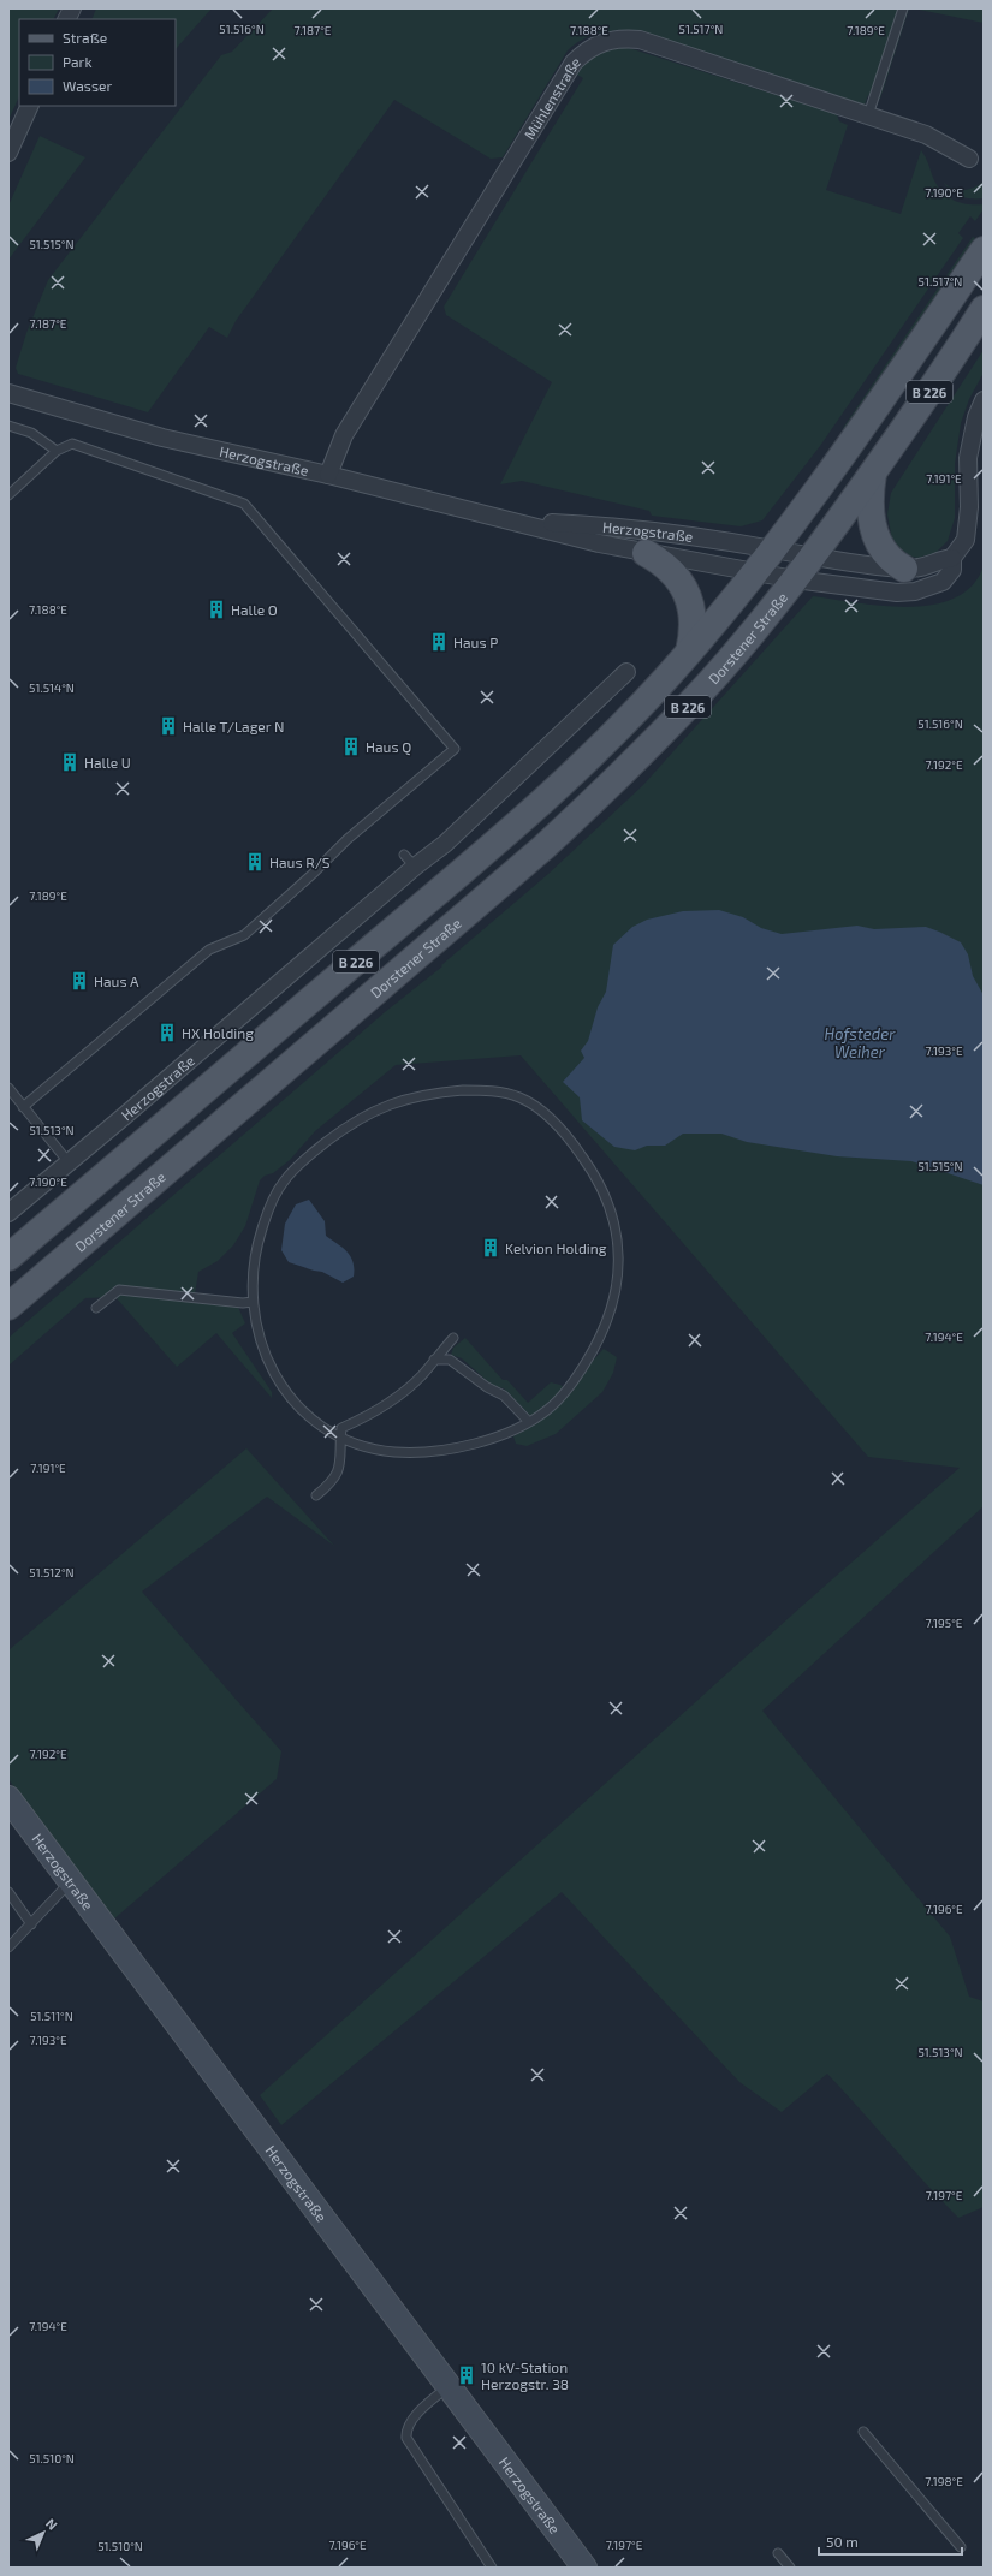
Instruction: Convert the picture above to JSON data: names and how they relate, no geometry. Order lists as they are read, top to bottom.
{
  "streets": {
    "main road": ["B 226", "Dorstener Straße"],
    "street": ["Mühlenstraße", "Herzogstraße"]
  },
  "crossings": [
    ["Mühlenstraße", "Herzogstraße"],
    ["B 226", "Herzogstraße"],
    ["B 226", "Dorstener Straße"],
    ["Herzogstraße", "Dorstener Straße"]
  ],
  "water": ["Hofsteder Weiher"],
  "places": {
    "building": [
      "Halle O",
      "Haus P",
      "Halle T/Lager N",
      "Haus Q",
      "Halle U",
      "Haus R/S",
      "Haus A",
      "HX Holding",
      "Kelvion Holding",
      "10 kV-Station Herzogstr. 38"
    ]
  },
  "legend": ["Straße", "Park", "Wasser"],
  "scale_bar": "50 m",
  "north": "top right",
  "coordinates": [
    "51.516°N",
    "51.517°N",
    "7.187°E",
    "7.188°E",
    "7.189°E",
    "7.190°E",
    "51.515°N",
    "7.191°E",
    "51.514°N",
    "7.192°E",
    "7.193°E",
    "51.513°N",
    "7.194°E",
    "51.512°N",
    "7.195°E",
    "7.196°E",
    "51.511°N",
    "7.197°E",
    "51.510°N",
    "7.198°E"
  ]
}
